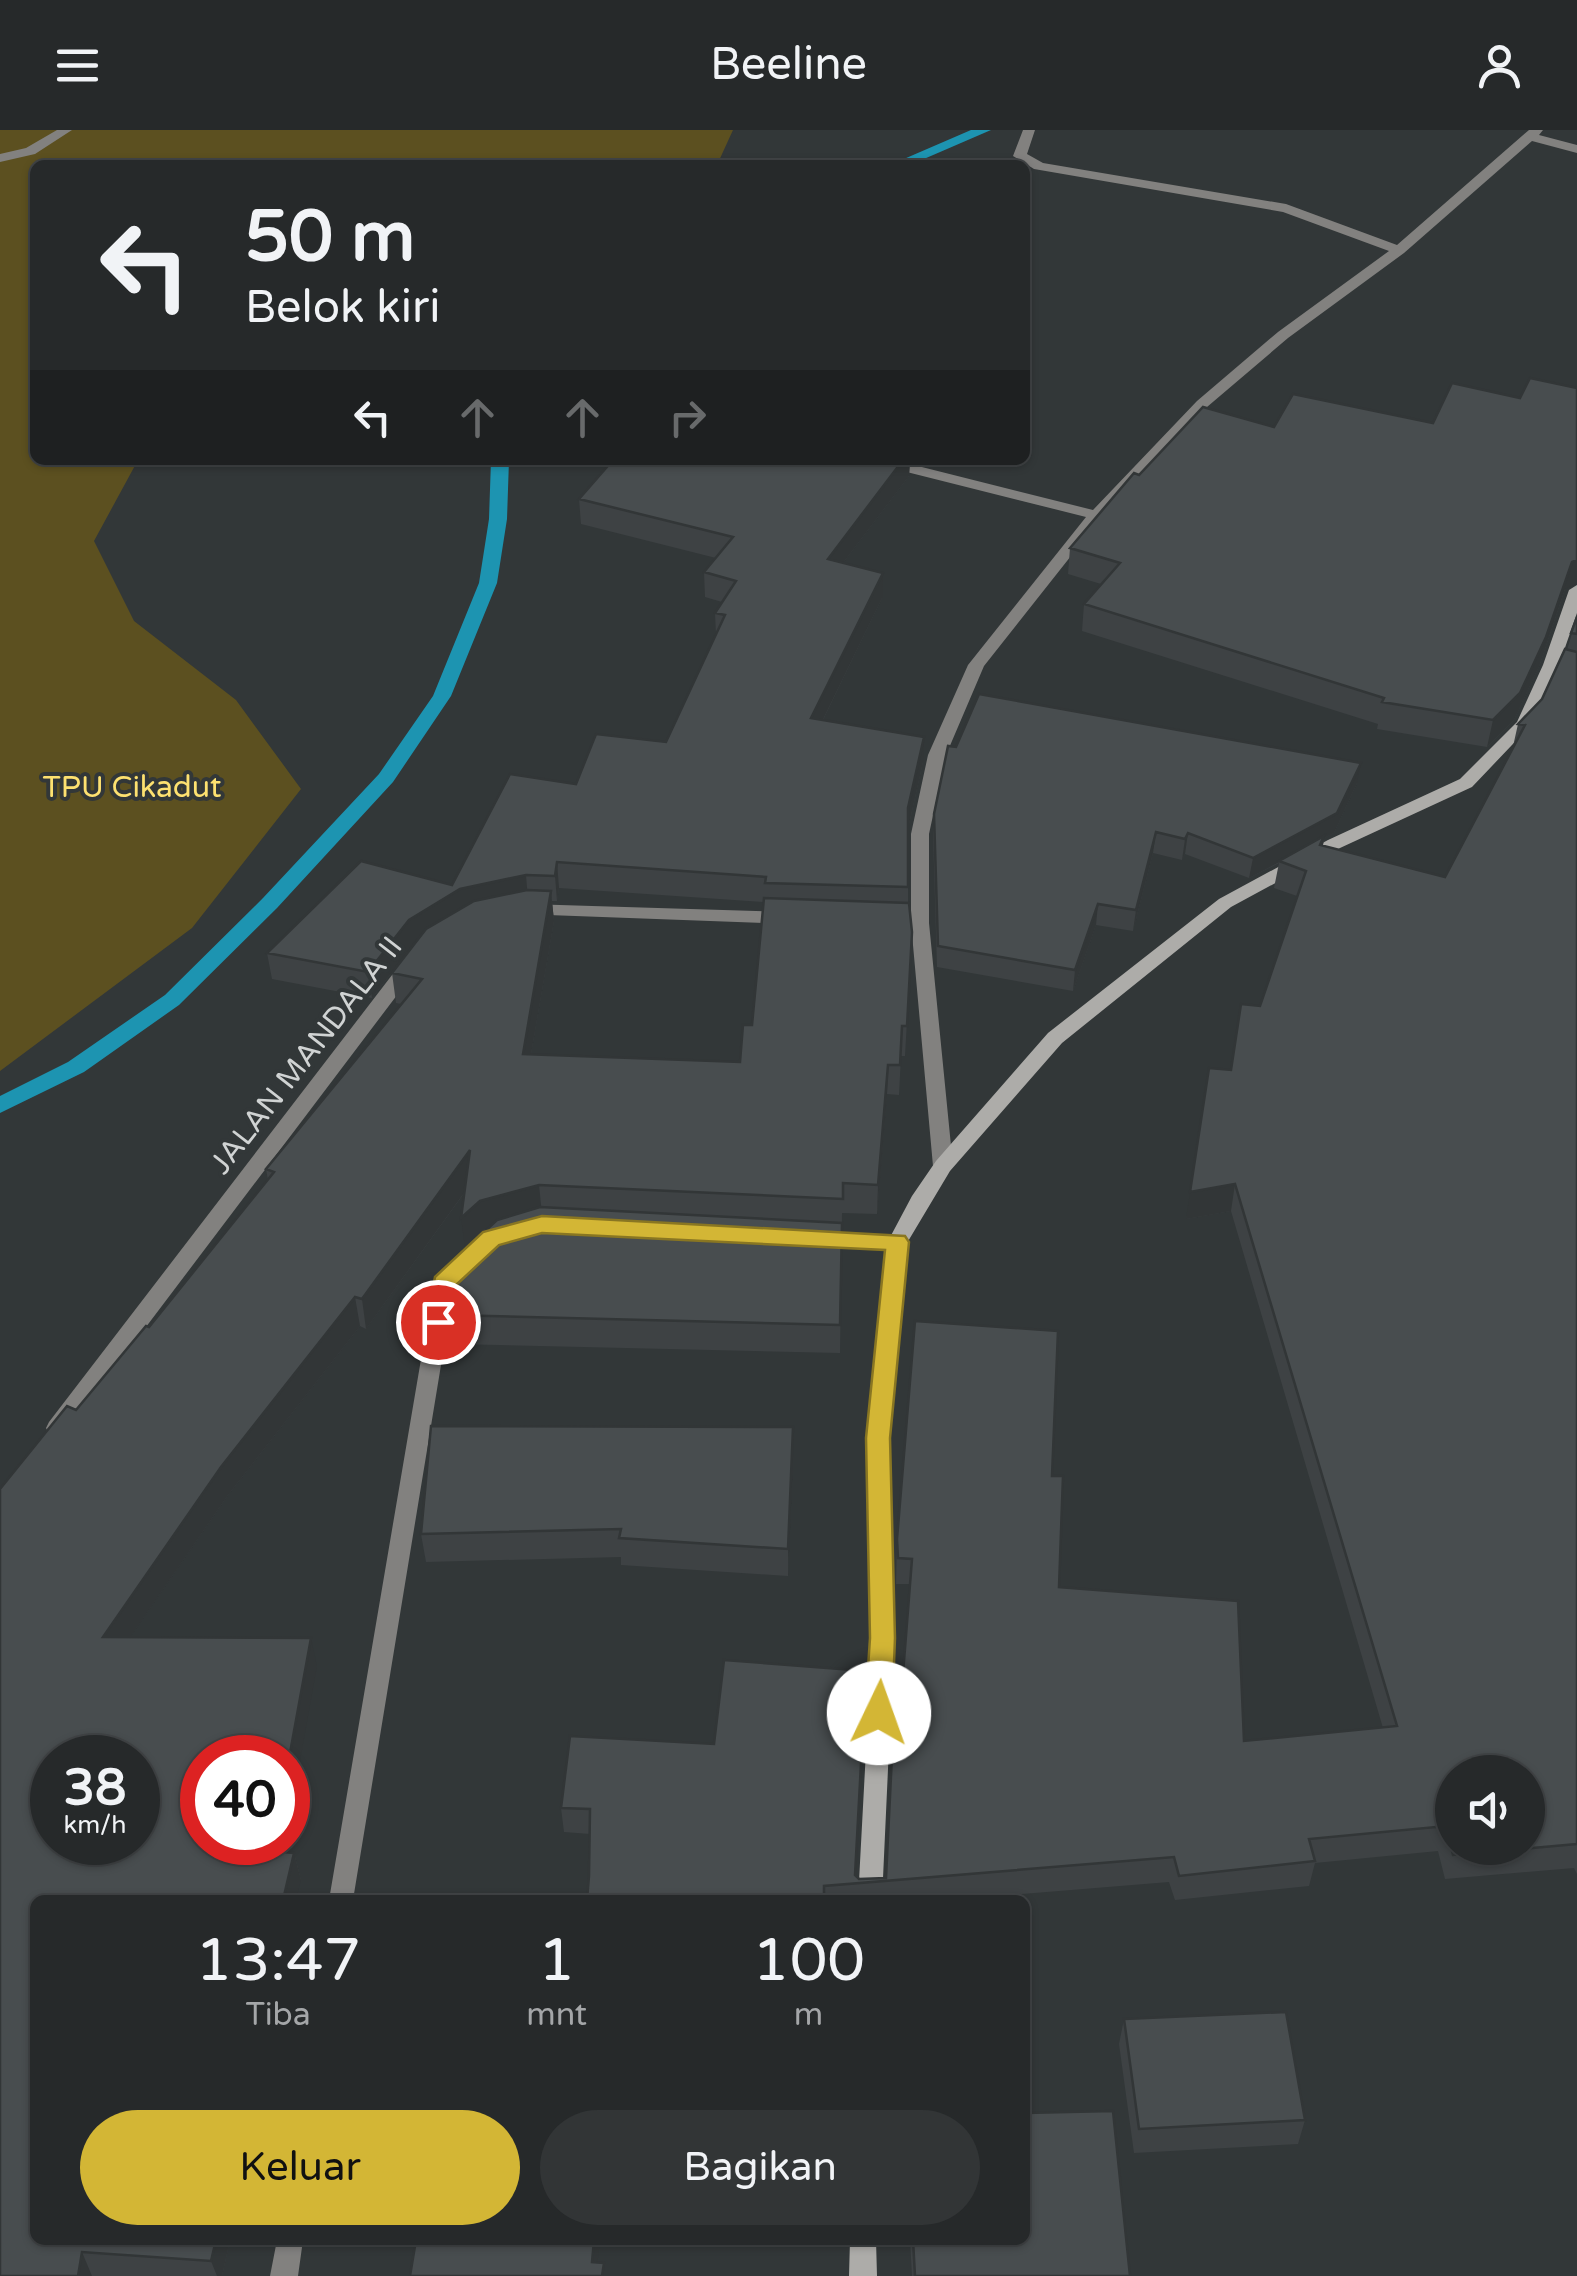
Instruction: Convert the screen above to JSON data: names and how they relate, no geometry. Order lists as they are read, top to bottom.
{
  "streets": {
    "street": ["JALAN MANDALA II"]
  },
  "parks": ["TPU Cikadut"],
  "page": {
    "header": "Beeline",
    "turn": ["50 m", "Belok kiri"],
    "speed": "38 km/h",
    "limit": "40",
    "eta": [
      "13:47",
      "Tiba",
      "1",
      "mnt",
      "100",
      "m"
    ],
    "buttons": ["Keluar", "Bagikan"]
  }
}
